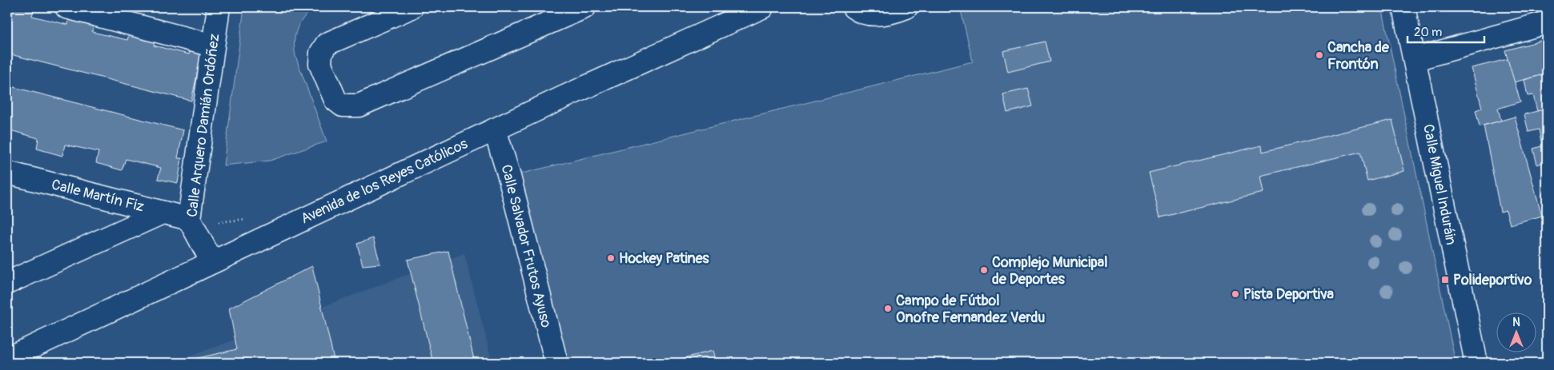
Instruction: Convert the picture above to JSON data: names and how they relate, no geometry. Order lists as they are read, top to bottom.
{
  "streets": {
    "street": [
      "Calle Arquero Damián Ordóñez",
      "Avenida de los Reyes Católicos",
      "Calle Miguel Induráin",
      "Calle Martín Fiz",
      "Calle Salvador Frutos Ayuso"
    ]
  },
  "crossings": [
    ["Calle Arquero Damián Ordóñez", "Avenida de los Reyes Católicos"],
    ["Calle Arquero Damián Ordóñez", "Calle Martín Fiz"],
    ["Avenida de los Reyes Católicos", "Calle Salvador Frutos Ayuso"]
  ],
  "places": {
    "other": [
      "Cancha de Frontón",
      "Hockey Patines",
      "Complejo Municipal de Deportes",
      "Pista Deportiva",
      "Campo de Fútbol Onofre Fernandez Verdu"
    ],
    "transit": ["Polideportivo"]
  },
  "scale_bar": "20 m",
  "north": "top"
}
